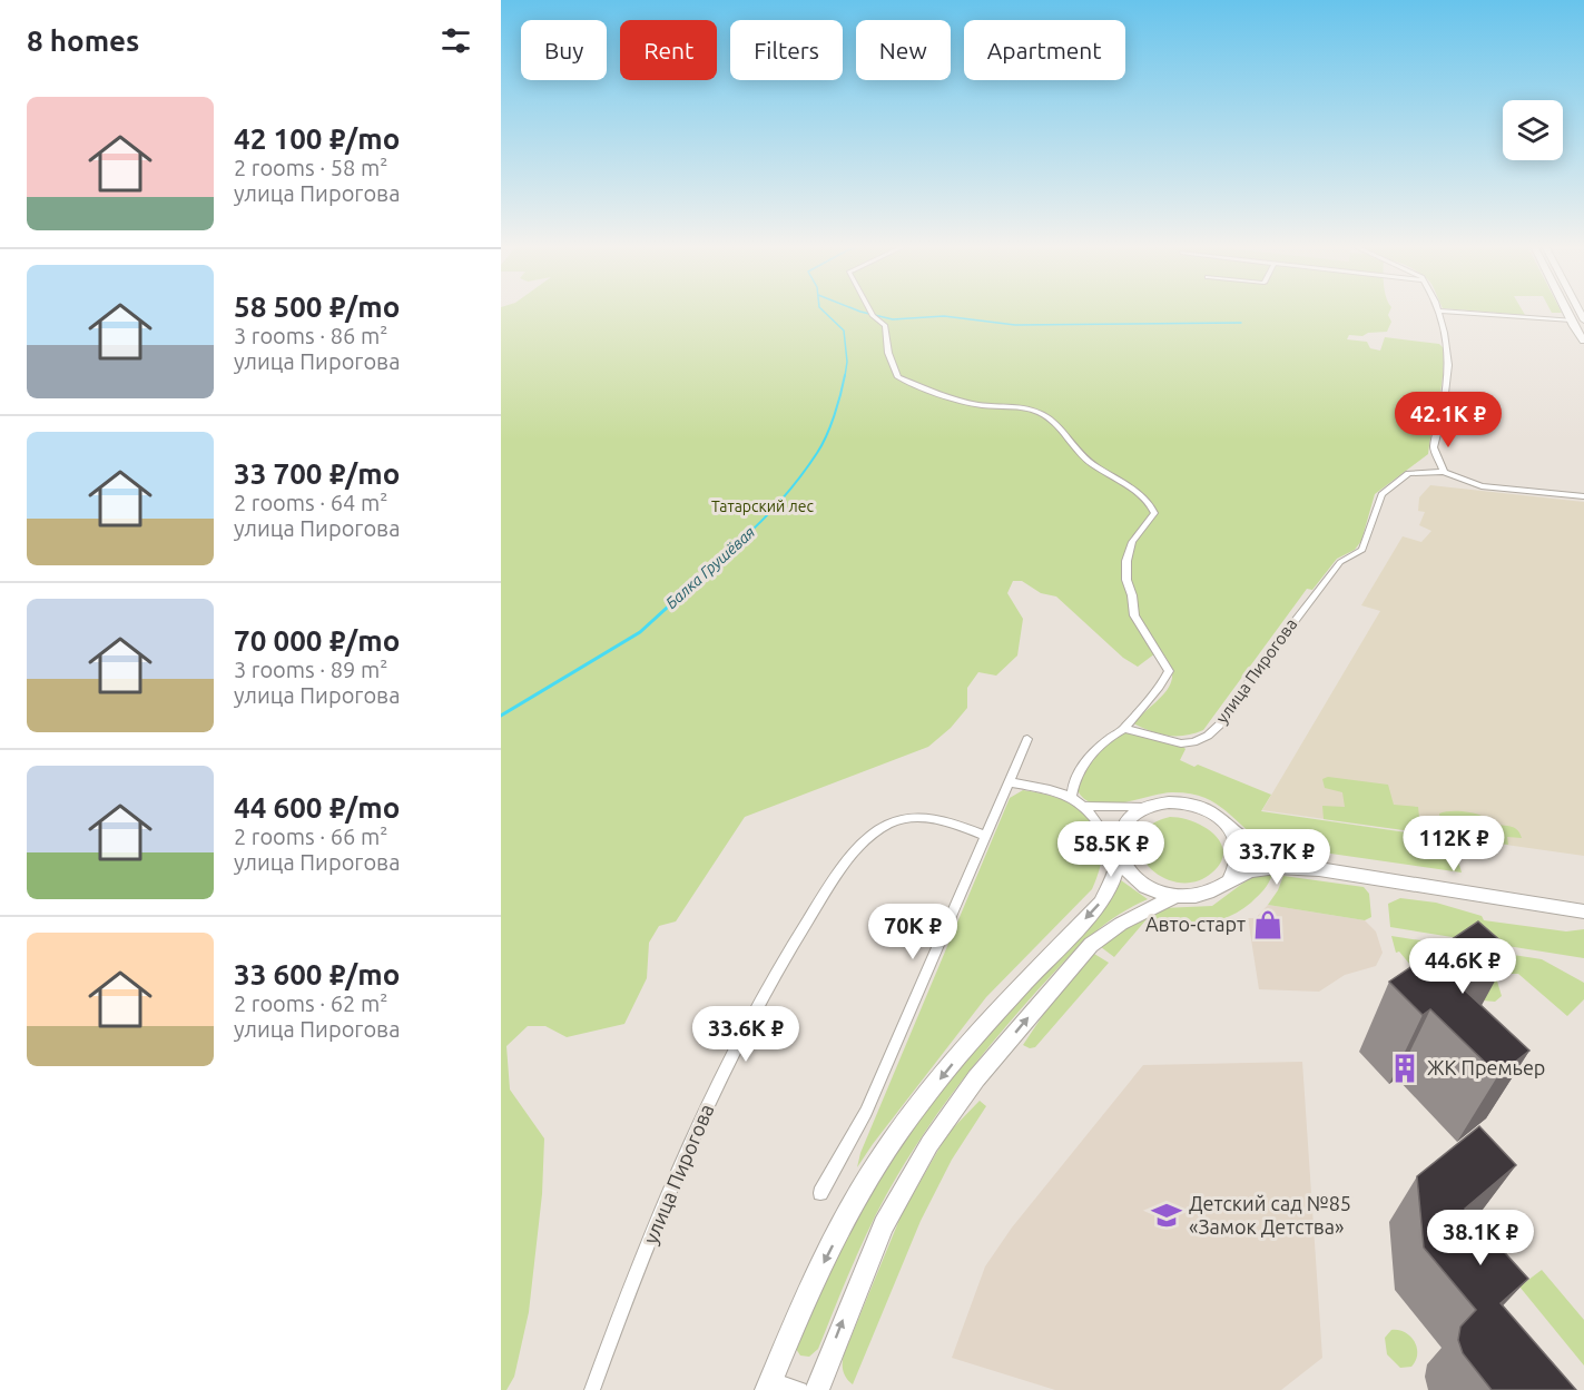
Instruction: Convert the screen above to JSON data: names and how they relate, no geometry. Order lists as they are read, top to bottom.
{
  "streets": {
    "street": ["улица Пирогова"]
  },
  "water": ["Балка Грушёвая"],
  "parks": ["Татарский лес"],
  "places": {
    "shop": ["Авто-старт"],
    "building": ["ЖК Премьер"],
    "school or university": ["Детский сад №85 «Замок Детства»"]
  },
  "page": {
    "heading": "8 homes",
    "chip": [
      "Buy",
      "Rent",
      "Filters",
      "New",
      "Apartment"
    ],
    "list": [
      {
        "name": "42 100 ₽/mo",
        "note": "2 rooms · 58 m² · улица Пирогова"
      },
      {
        "name": "58 500 ₽/mo",
        "note": "3 rooms · 86 m² · улица Пирогова"
      },
      {
        "name": "33 700 ₽/mo",
        "note": "2 rooms · 64 m² · улица Пирогова"
      },
      {
        "name": "70 000 ₽/mo",
        "note": "3 rooms · 89 m² · улица Пирогова"
      },
      {
        "name": "44 600 ₽/mo",
        "note": "2 rooms · 66 m² · улица Пирогова"
      },
      {
        "name": "33 600 ₽/mo",
        "note": "2 rooms · 62 m² · улица Пирогова"
      }
    ],
    "price": [
      "42.1K ₽",
      "112K ₽",
      "58.5K ₽",
      "33.7K ₽",
      "70K ₽",
      "44.6K ₽",
      "33.6K ₽",
      "38.1K ₽"
    ]
  }
}
